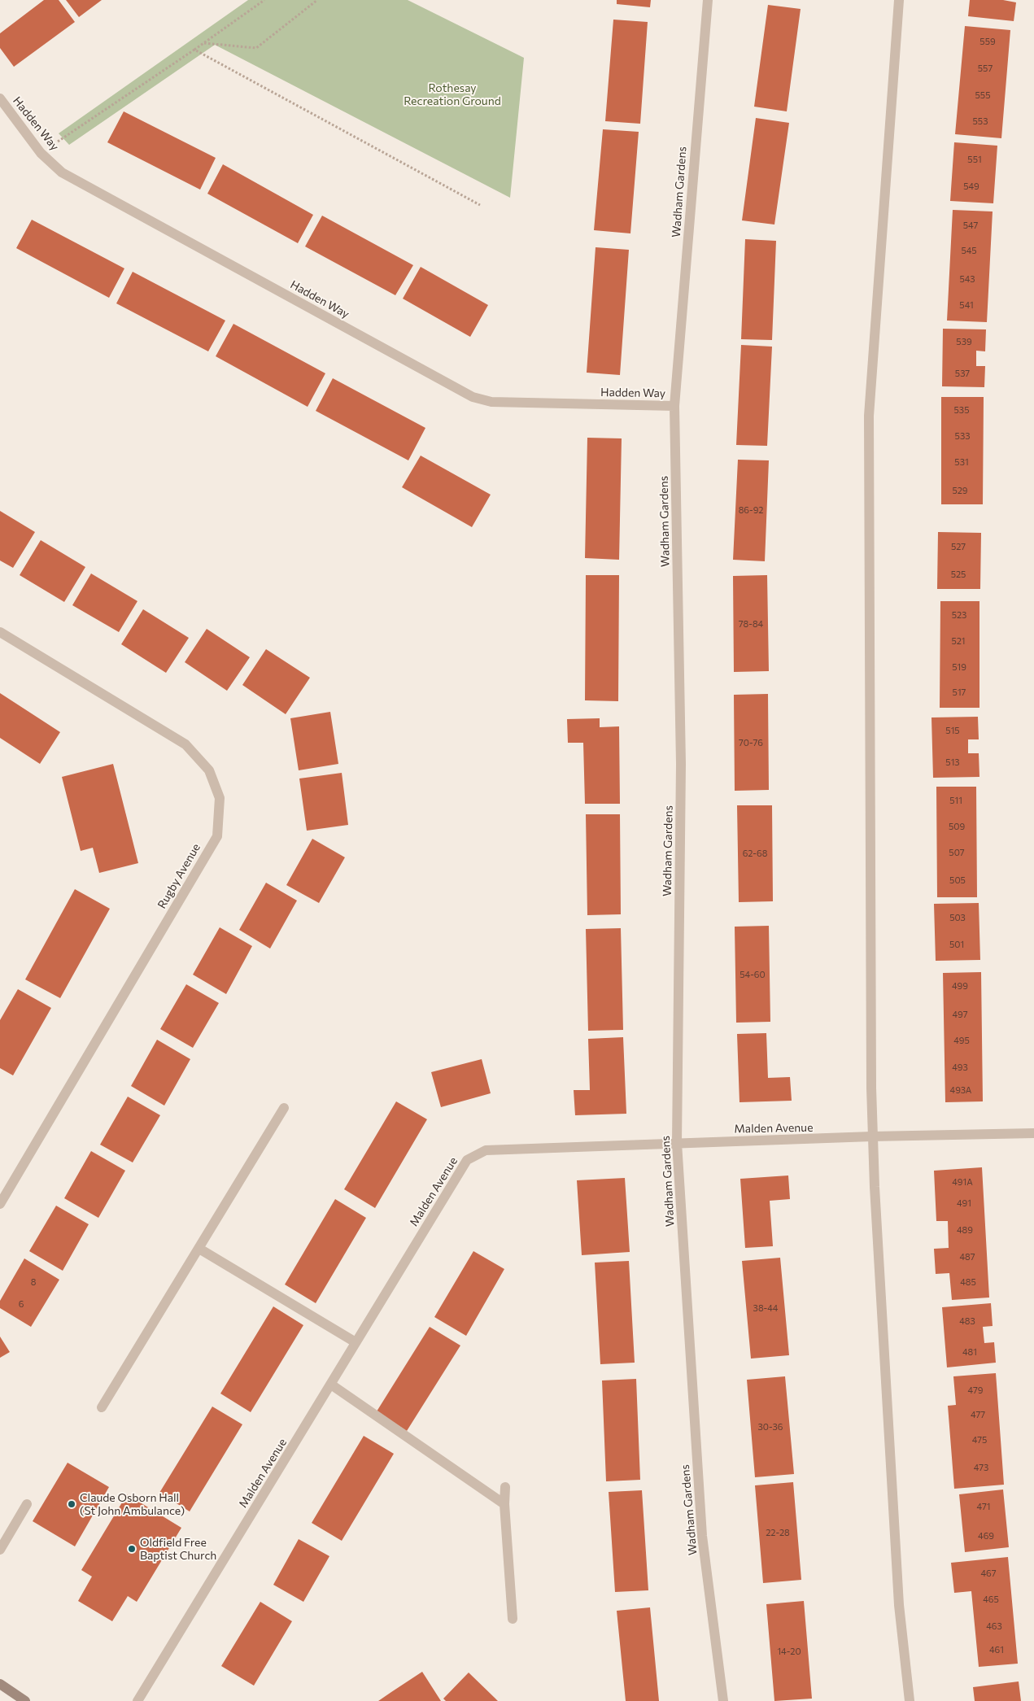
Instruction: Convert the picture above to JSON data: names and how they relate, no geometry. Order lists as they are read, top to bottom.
{
  "streets": {
    "street": [
      "Hadden Way",
      "Wadham Gardens",
      "Rugby Avenue",
      "Malden Avenue"
    ]
  },
  "crossings": [
    ["Hadden Way", "Wadham Gardens"],
    ["Wadham Gardens", "Malden Avenue"]
  ],
  "parks": ["Rothesay Recreation Ground"],
  "places": ["Claude Osborn Hall (St John Ambulance)", "Oldfield Free Baptist Church"],
  "house_numbers": [
    "559",
    "557",
    "555",
    "553",
    "551",
    "549",
    "547",
    "545",
    "543",
    "541",
    "539",
    "537",
    "535",
    "533",
    "531",
    "529",
    "86-92",
    "527",
    "525",
    "523",
    "78-84",
    "521",
    "519",
    "517",
    "515",
    "70-76",
    "513",
    "511",
    "509",
    "507",
    "62-68",
    "505",
    "503",
    "501",
    "54-60",
    "499",
    "497",
    "495",
    "493",
    "493A",
    "491A",
    "491",
    "489",
    "487",
    "8",
    "485",
    "6",
    "38-44",
    "483",
    "481",
    "479",
    "477",
    "30-36",
    "475",
    "473",
    "471",
    "22-28",
    "469",
    "467",
    "465",
    "463",
    "461",
    "14-20"
  ]
}
